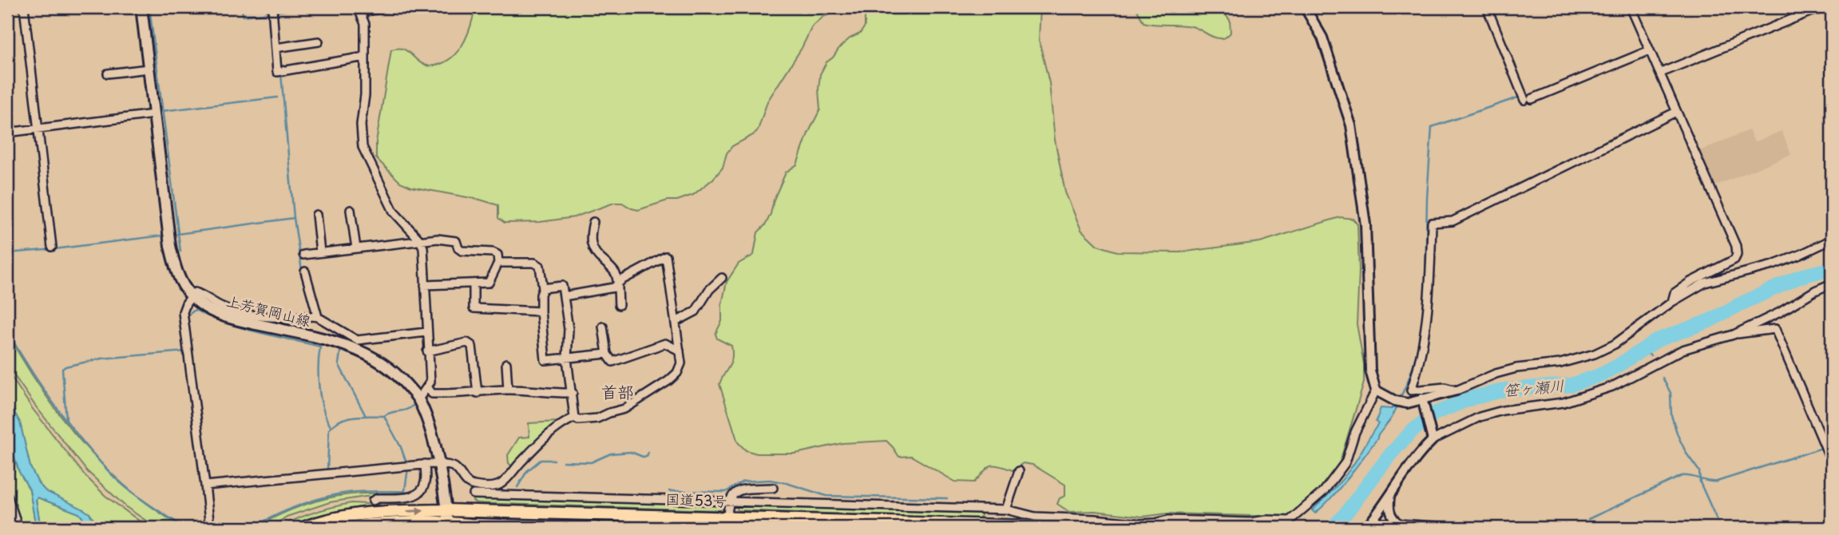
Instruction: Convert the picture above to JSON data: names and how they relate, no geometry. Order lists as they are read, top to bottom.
{
  "streets": {
    "highway": ["国道53号"],
    "main road": ["上芳賀岡山線"]
  },
  "crossings": [
    ["上芳賀岡山線", "国道53号"]
  ],
  "districts": ["首部"],
  "water": ["笹ヶ瀬川"]
}
